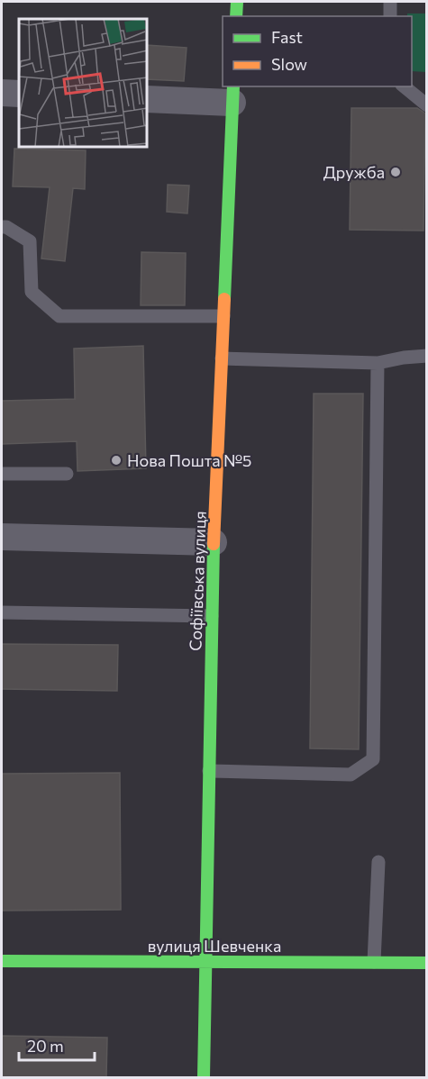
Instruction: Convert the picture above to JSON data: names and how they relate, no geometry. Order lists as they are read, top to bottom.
{
  "streets": {
    "street": ["Софіївська вулиця", "вулиця Шевченка"]
  },
  "crossings": [
    ["Софіївська вулиця", "вулиця Шевченка"]
  ],
  "places": ["Дружба", "Нова Пошта №5"],
  "legend": ["Fast", "Slow"],
  "scale_bar": "20 m"
}
